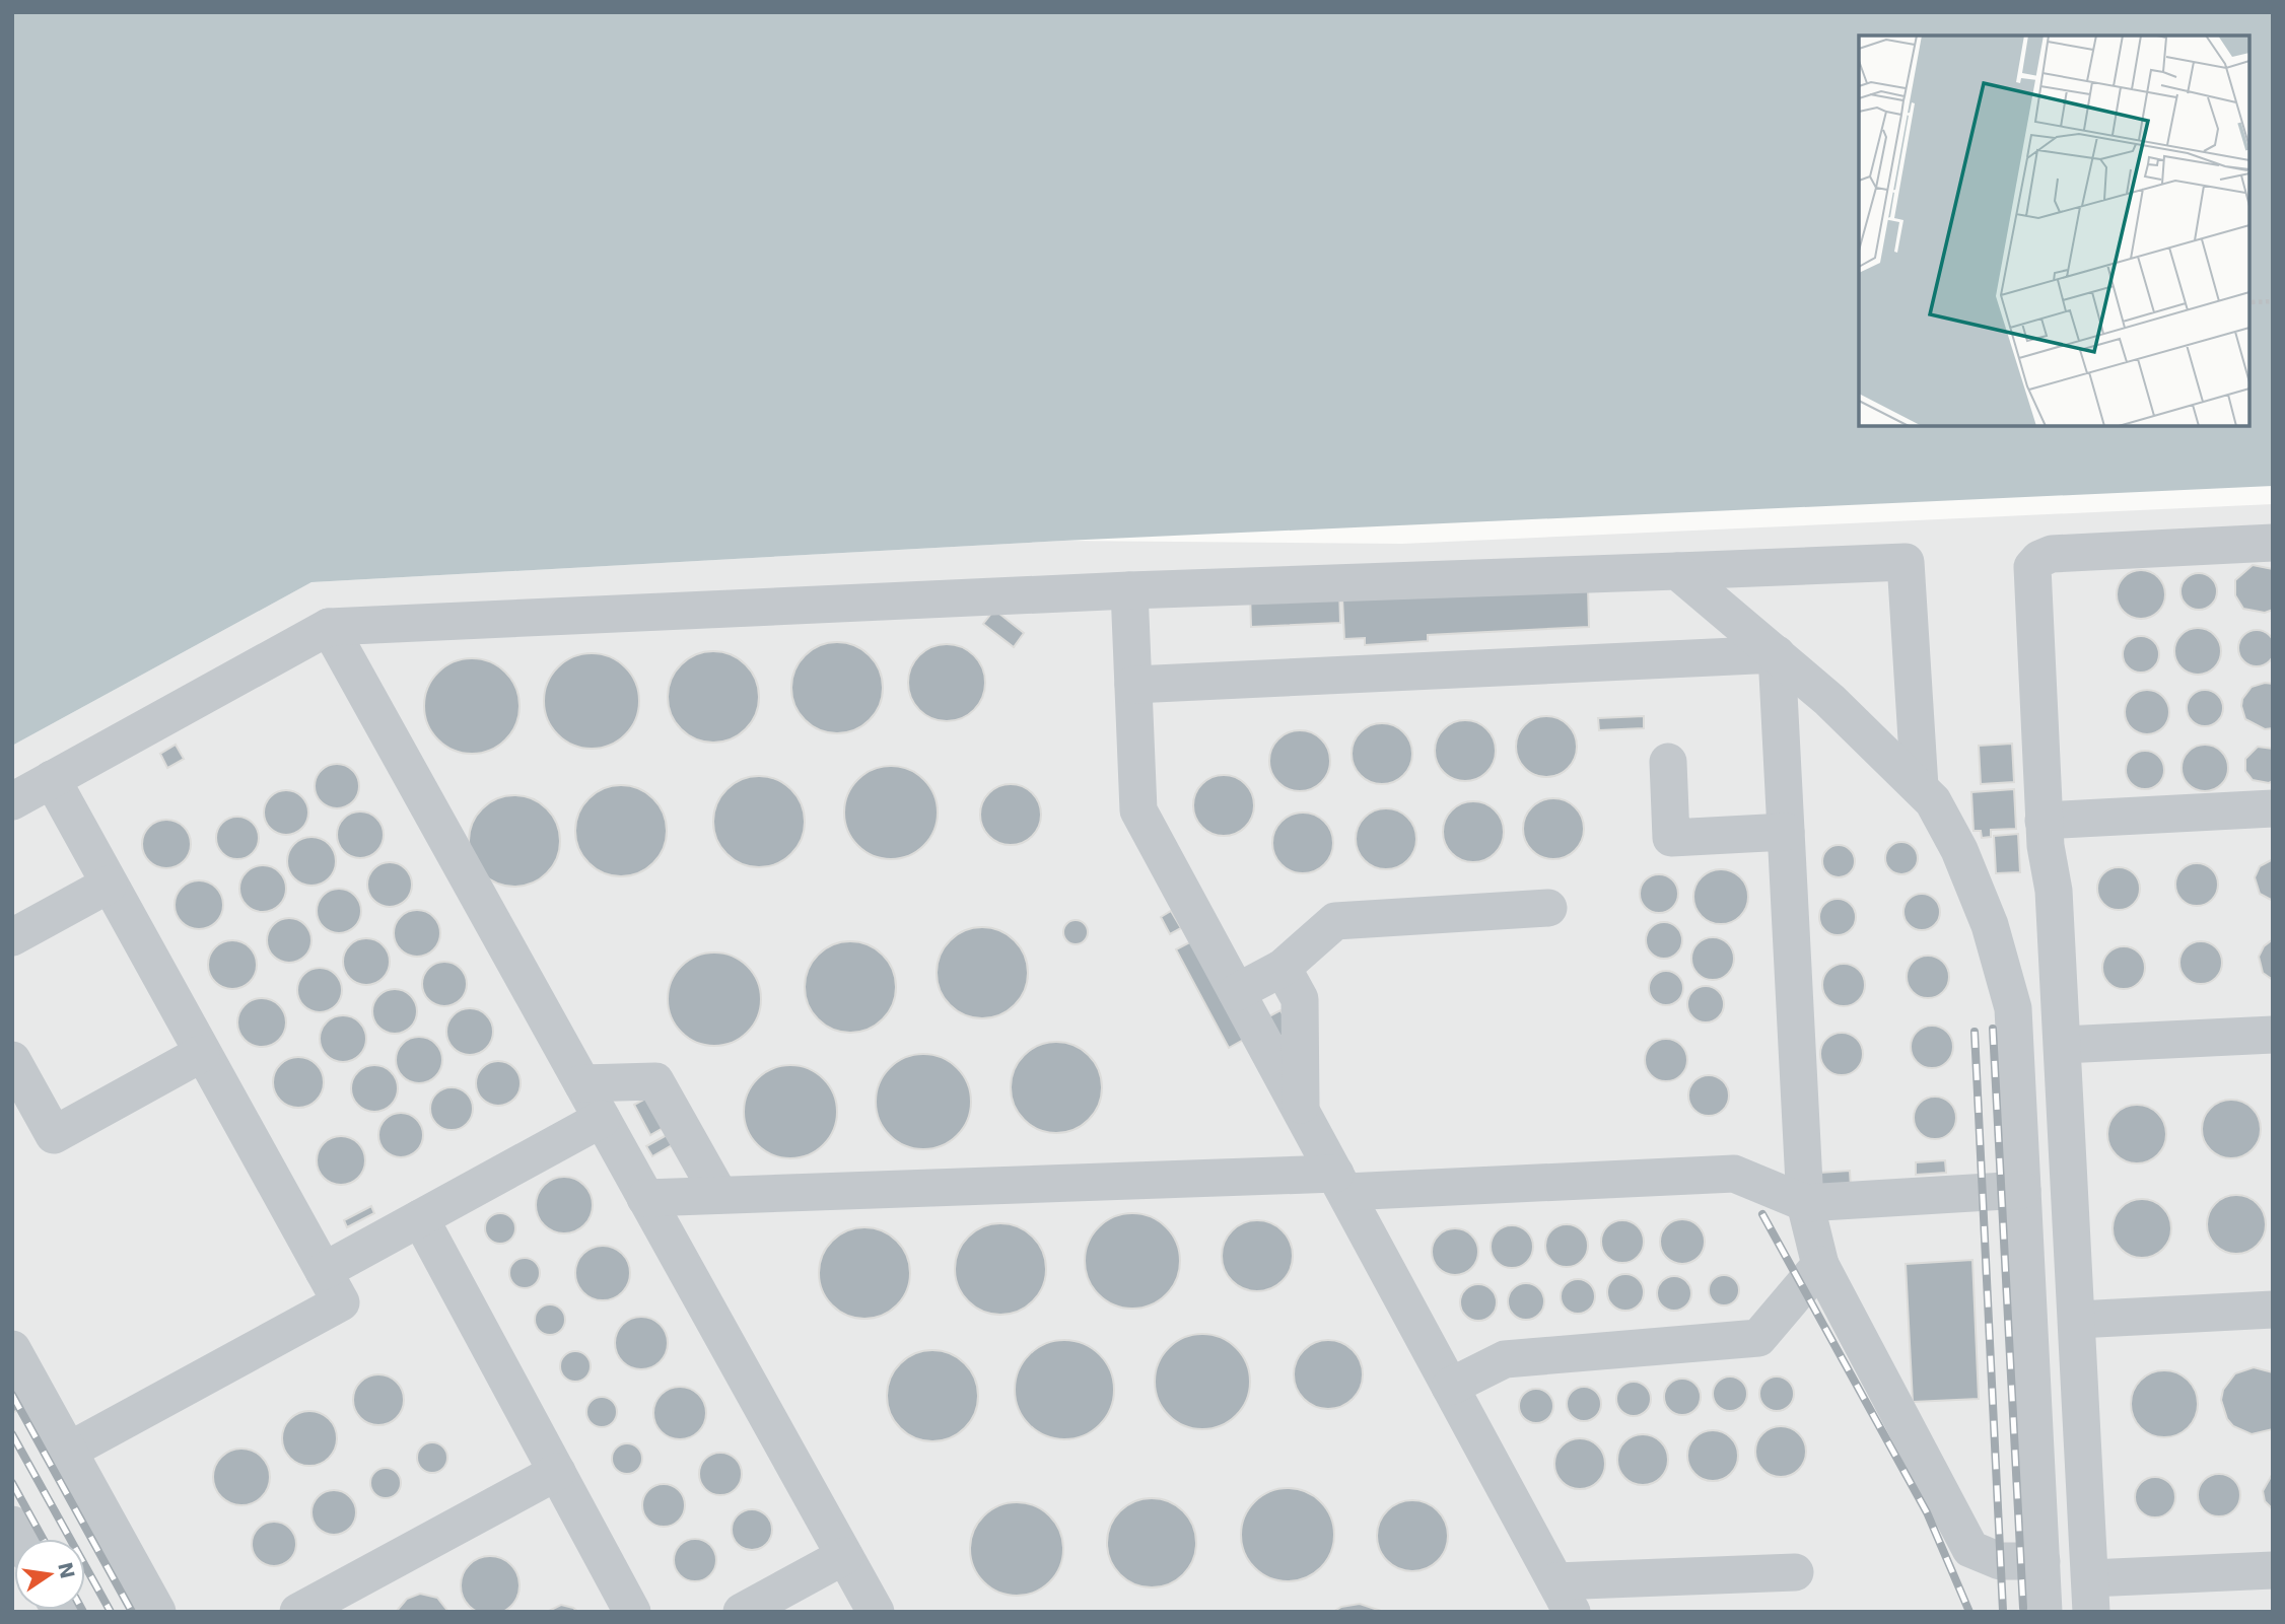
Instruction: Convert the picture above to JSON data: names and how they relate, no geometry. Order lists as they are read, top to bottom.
{
  "north": "right"
}
